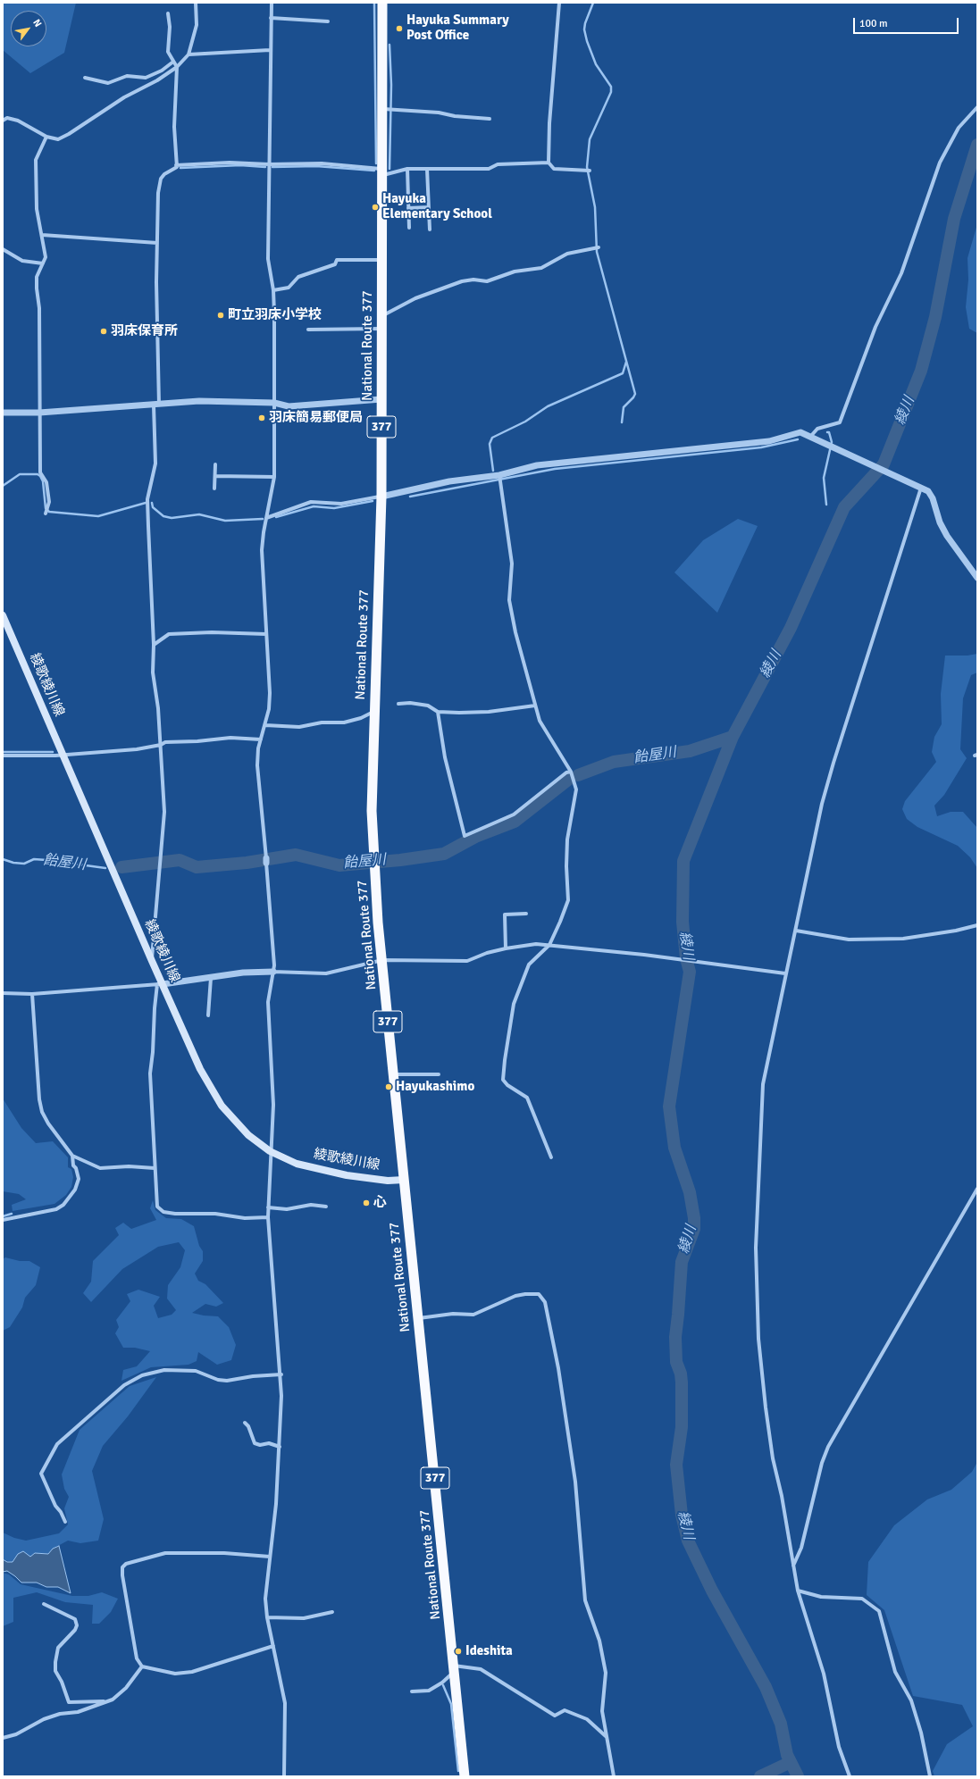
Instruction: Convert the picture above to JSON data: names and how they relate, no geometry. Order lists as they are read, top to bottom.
{
  "streets": {
    "highway": ["National Route 377", "377"],
    "main road": ["綾歌綾川線"]
  },
  "crossings": [
    ["National Route 377", "綾歌綾川線"]
  ],
  "water": ["綾川", "飴屋川"],
  "places": [
    "Hayuka Summary Post Office",
    "Hayuka Elementary School",
    "町立羽床小学校",
    "羽床保育所",
    "羽床簡易郵便局",
    "Hayukashimo",
    "心",
    "Ideshita"
  ],
  "scale_bar": "100 m",
  "north": "top right"
}
